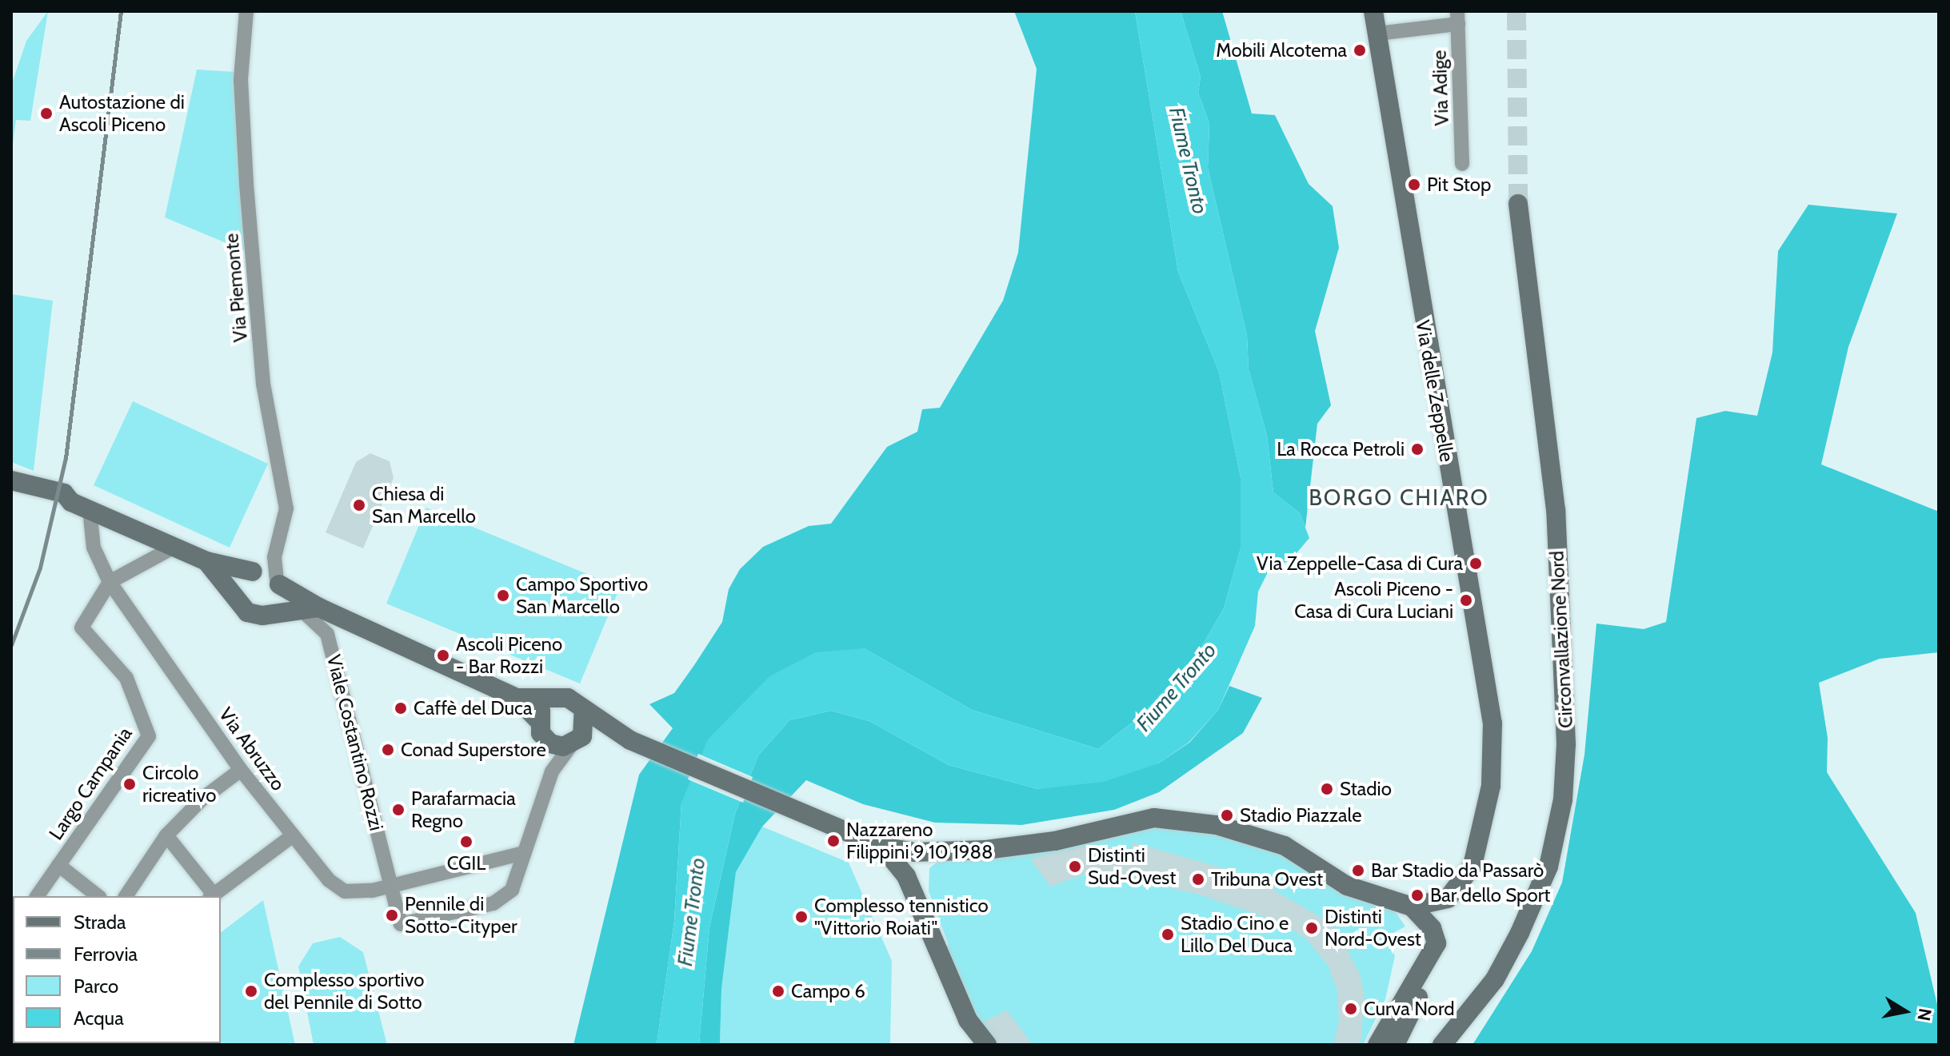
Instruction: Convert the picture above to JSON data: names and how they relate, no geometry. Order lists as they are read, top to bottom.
{
  "streets": {
    "street": [
      "Via Adige",
      "Via Piemonte",
      "Via delle Zeppelle",
      "Circonvallazione Nord",
      "Viale Costantino Rozzi",
      "Via Abruzzo",
      "Largo Campania"
    ]
  },
  "crossings": [
    ["Via Piemonte", "Viale Costantino Rozzi"],
    ["Via delle Zeppelle", "Viale Costantino Rozzi"],
    ["Viale Costantino Rozzi", "Via Abruzzo"],
    ["Via Abruzzo", "Largo Campania"]
  ],
  "districts": ["BORGO CHIARO"],
  "water": ["Fiume Tronto"],
  "places": [
    "Mobili Alcotema",
    "Autostazione di Ascoli Piceno",
    "Pit Stop",
    "La Rocca Petroli",
    "Chiesa di San Marcello",
    "Via Zeppelle-Casa di Cura",
    "Campo Sportivo San Marcello",
    "Ascoli Piceno - Casa di Cura Luciani",
    "Ascoli Piceno - Bar Rozzi",
    "Caffè del Duca",
    "Conad Superstore",
    "Circolo ricreativo",
    "Stadio",
    "Parafarmacia Regno",
    "Stadio Piazzale",
    "Nazzareno Filippini 9 10 1988",
    "CGIL",
    "Distinti Sud-Ovest",
    "Bar Stadio da Passarò",
    "Tribuna Ovest",
    "Bar dello Sport",
    "Pennile di Sotto-Cityper",
    "Complesso tennistico \"Vittorio Roiati\"",
    "Distinti Nord-Ovest",
    "Stadio Cino e Lillo Del Duca",
    "Complesso sportivo del Pennile di Sotto",
    "Campo 6",
    "Curva Nord"
  ],
  "legend": [
    "Strada",
    "Ferrovia",
    "Parco",
    "Acqua"
  ],
  "north": "right"
}
